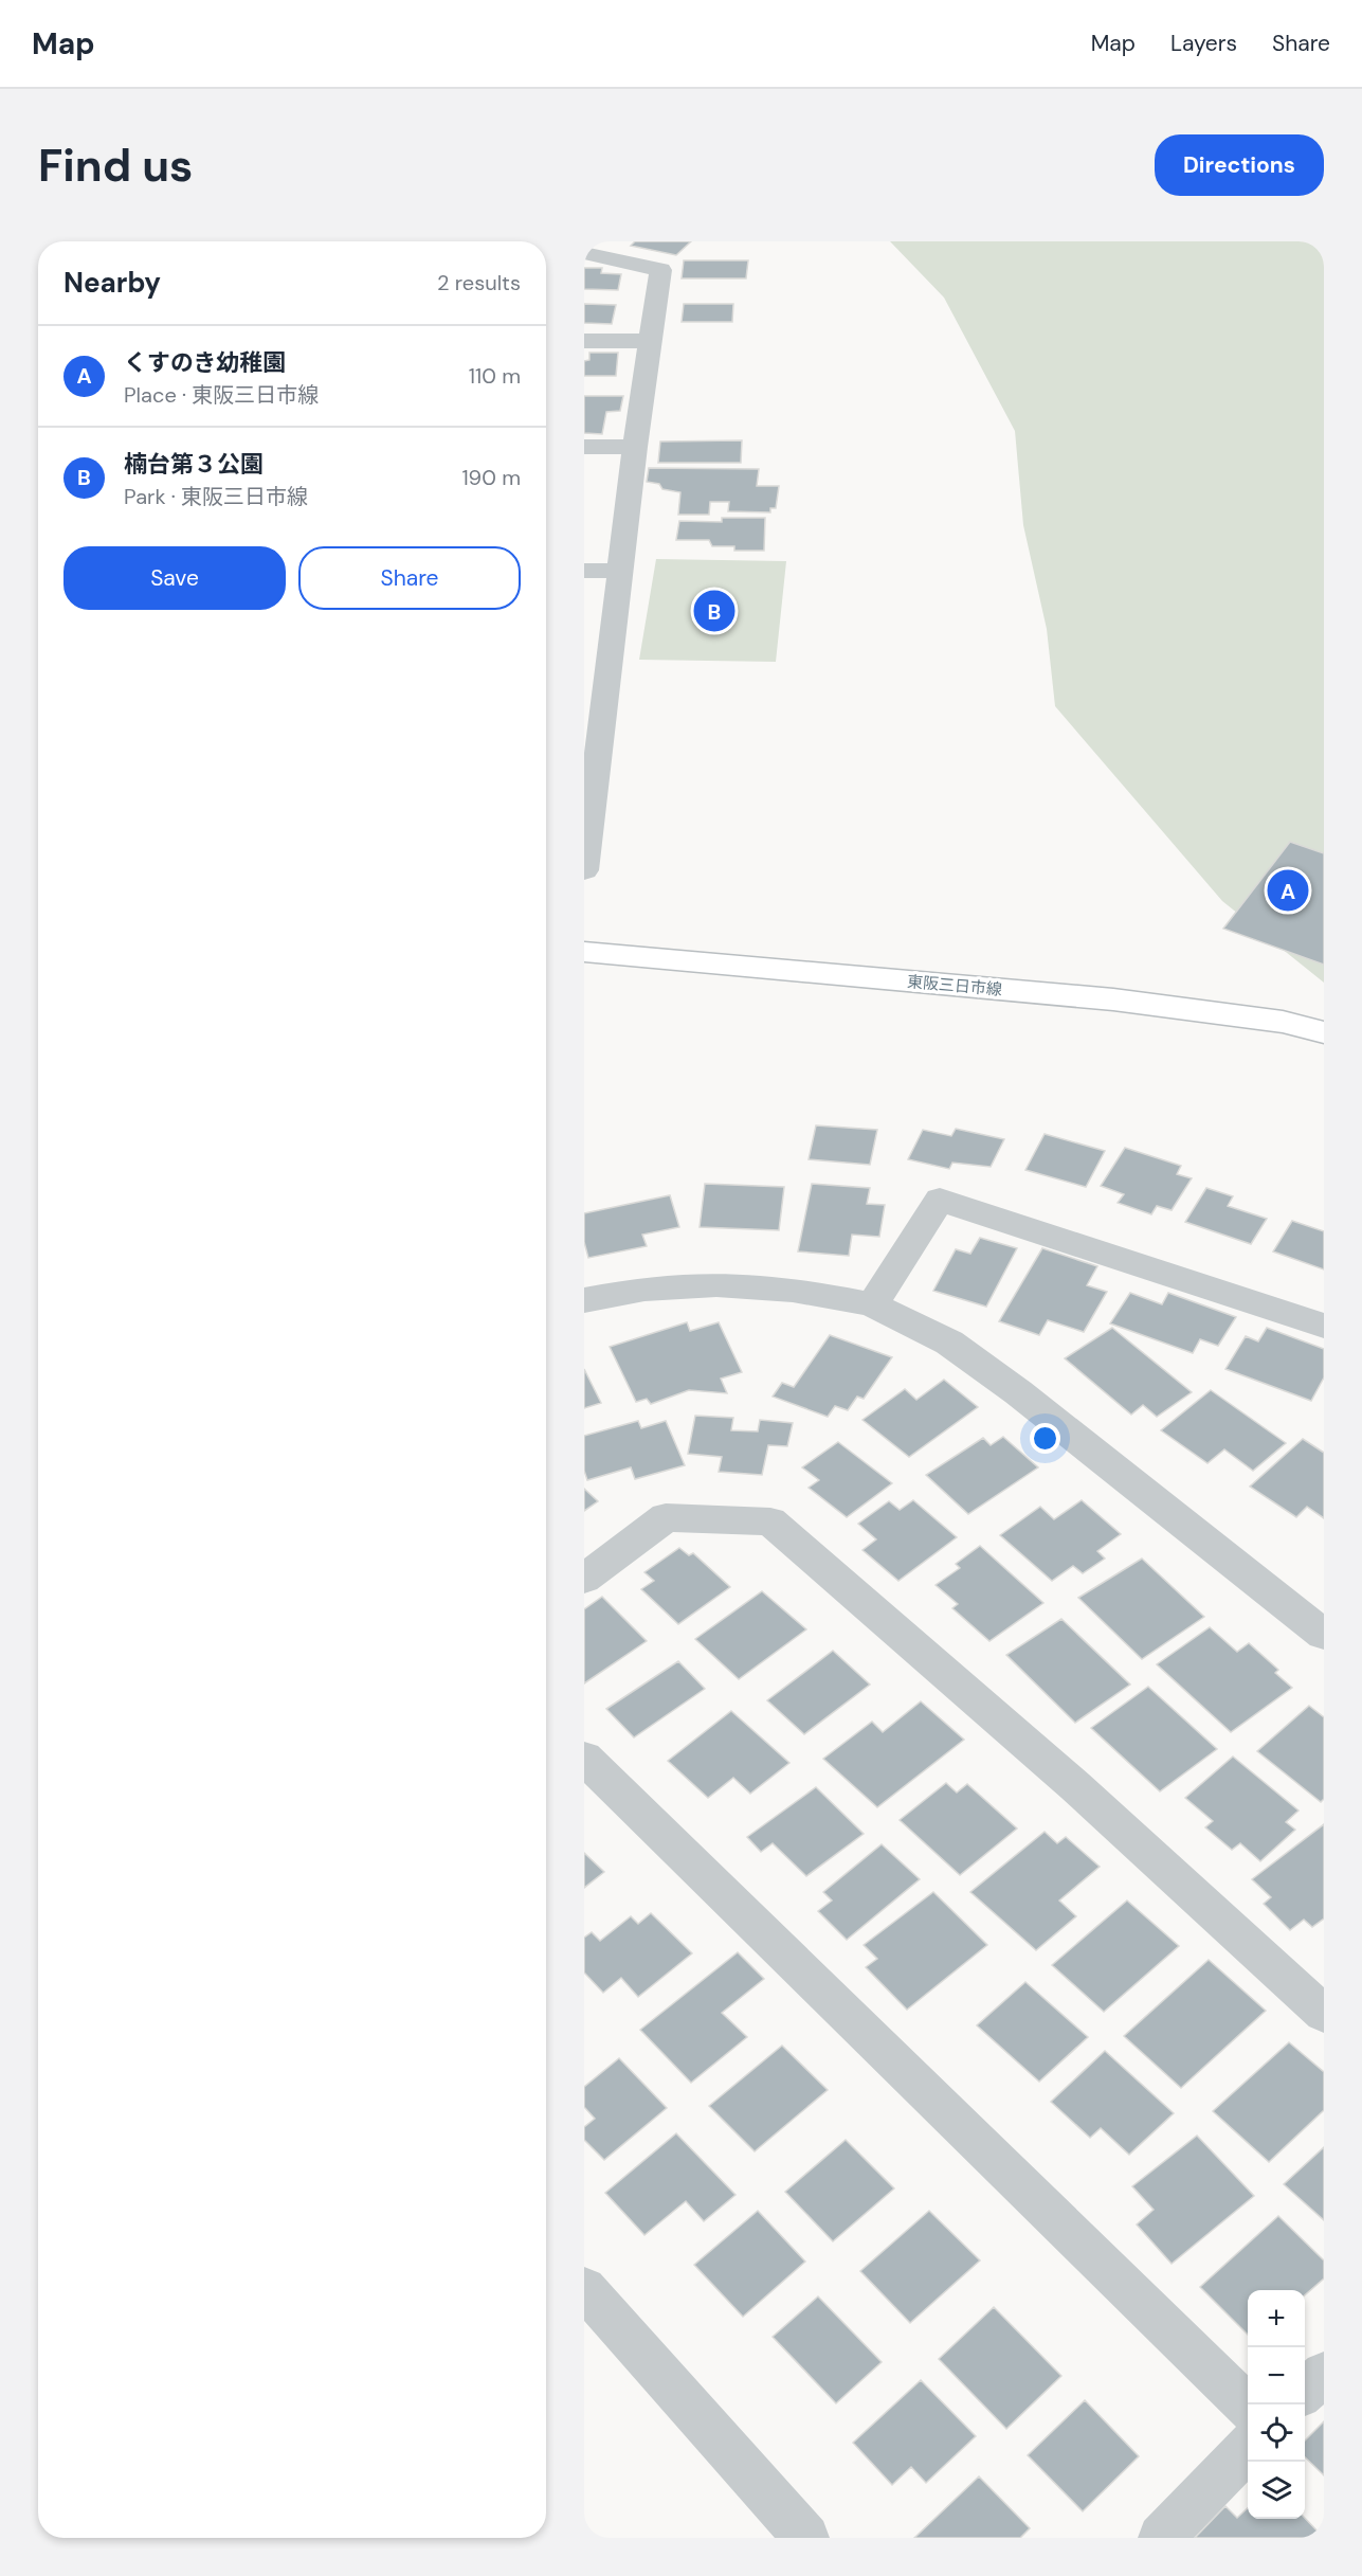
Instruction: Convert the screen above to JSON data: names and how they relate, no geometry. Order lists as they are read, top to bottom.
{
  "streets": {
    "main road": ["東阪三日市線"]
  },
  "page": {
    "header": "Map",
    "nav": ["Map", "Layers", "Share"],
    "buttons": [
      "Directions",
      ["Save", "Share"]
    ],
    "title": "Find us",
    "heading": ["Nearby", "2 results"],
    "list": [
      {
        "mark": "A",
        "name": "くすのき幼稚園",
        "note": "Place · 東阪三日市線",
        "value": "110 m"
      },
      {
        "mark": "B",
        "name": "楠台第３公園",
        "note": "Park · 東阪三日市線",
        "value": "190 m"
      }
    ],
    "pins": ["B", "A"],
    "map_buttons": ["+", "−"]
  }
}
